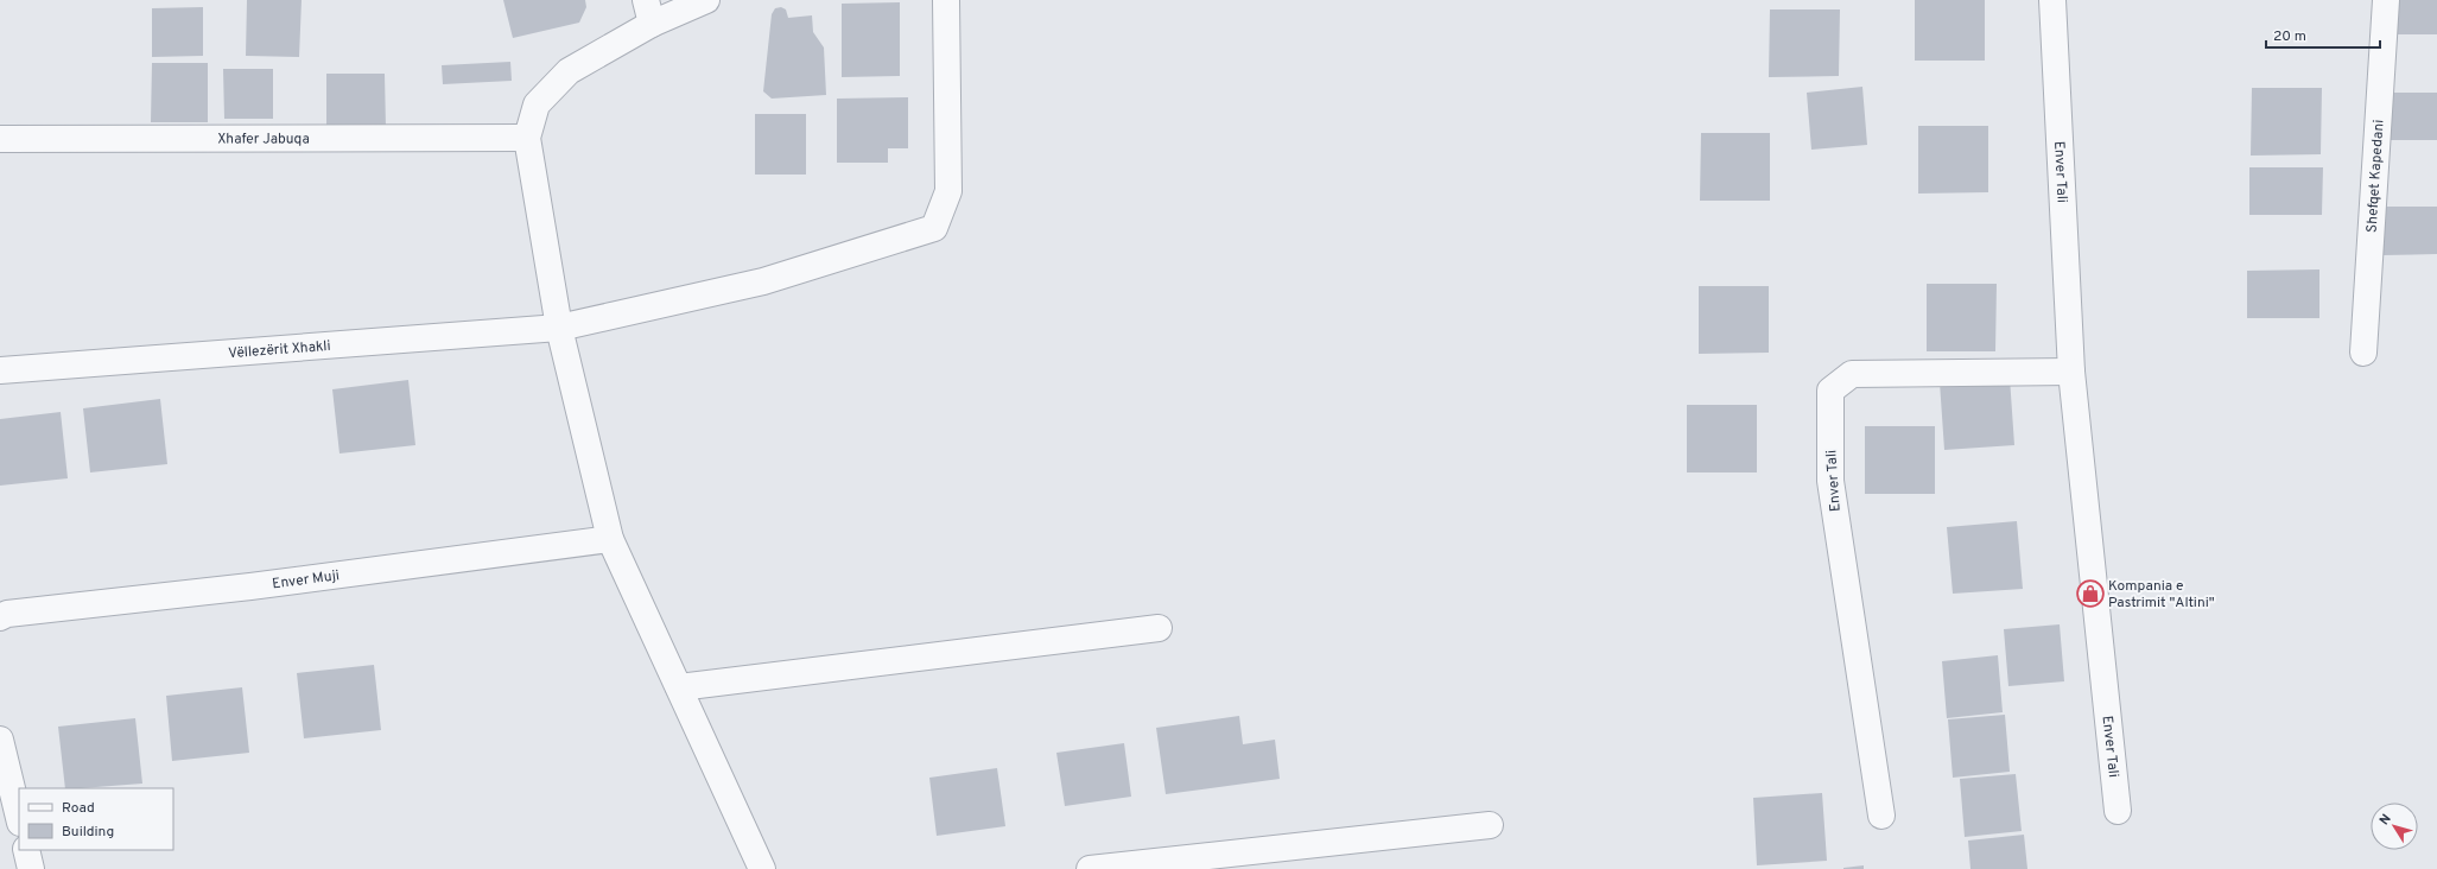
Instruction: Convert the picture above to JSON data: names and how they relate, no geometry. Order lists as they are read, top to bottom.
{
  "streets": {
    "street": [
      "Xhafer Jabuqa",
      "Enver Tali",
      "Shefqet Kapedani",
      "Vëllezërit Xhakli",
      "Enver Muji"
    ]
  },
  "places": {
    "shop": ["Kompania e Pastrimit \"Altini\""]
  },
  "legend": ["Road", "Building"],
  "scale_bar": "20 m",
  "north": "top left"
}
